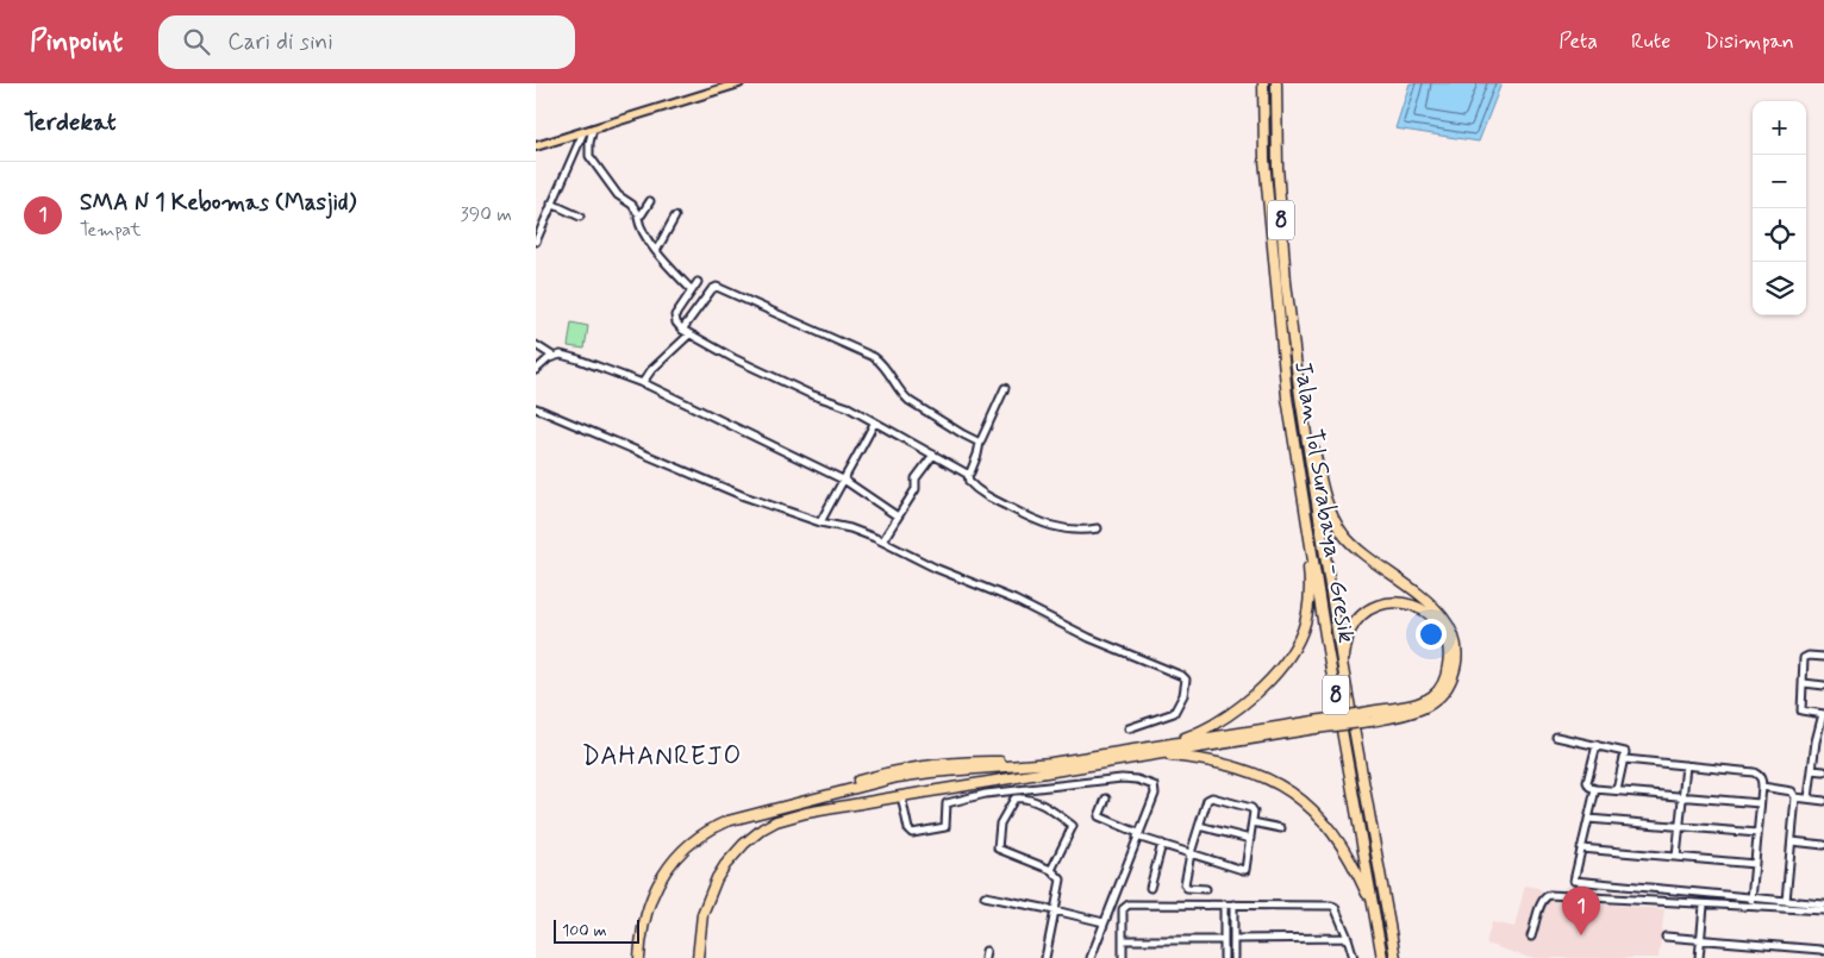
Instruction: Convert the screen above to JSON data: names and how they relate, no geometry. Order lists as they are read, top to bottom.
{
  "streets": {
    "highway": ["8", "Jalan Tol Surabaya - Gresik"]
  },
  "districts": ["DAHANREJO"],
  "scale_bar": "100 m",
  "page": {
    "header": "Pinpoint",
    "search": "Cari di sini",
    "nav": ["Peta", "Rute", "Disimpan"],
    "heading": "Terdekat",
    "map_buttons": ["+", "−"],
    "list": [
      {
        "mark": "1",
        "name": "SMA N 1 Kebomas (Masjid)",
        "note": "Tempat",
        "value": "390 m"
      }
    ],
    "pins": "1",
    "scale": "100 m"
  }
}
